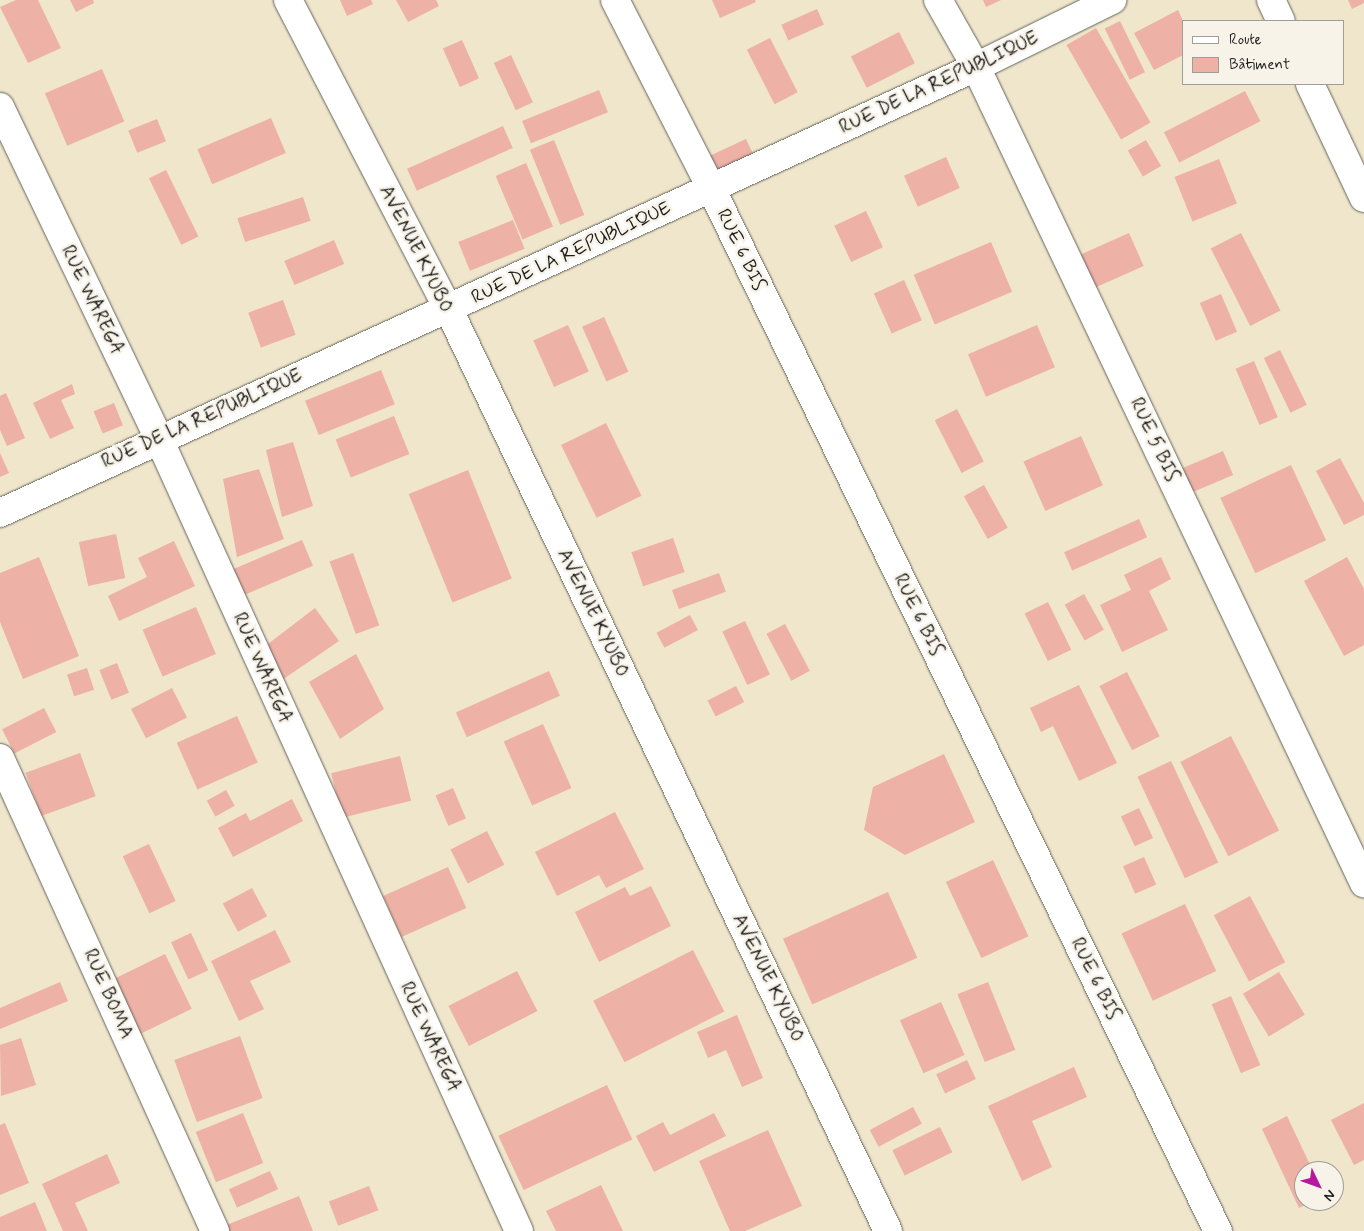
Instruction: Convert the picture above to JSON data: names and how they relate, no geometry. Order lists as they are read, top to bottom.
{
  "streets": {
    "street": [
      "RUE DE LA REPUBLIQUE",
      "AVENUE KYUBO",
      "RUE 6 BIS",
      "RUE WAREGA",
      "RUE 5 BIS",
      "RUE BOMA"
    ]
  },
  "crossings": [
    ["RUE DE LA REPUBLIQUE", "AVENUE KYUBO"],
    ["RUE DE LA REPUBLIQUE", "RUE 6 BIS"],
    ["RUE DE LA REPUBLIQUE", "RUE WAREGA"],
    ["RUE DE LA REPUBLIQUE", "RUE 5 BIS"]
  ],
  "legend": ["Route", "Bâtiment"],
  "north": "bottom right"
}
